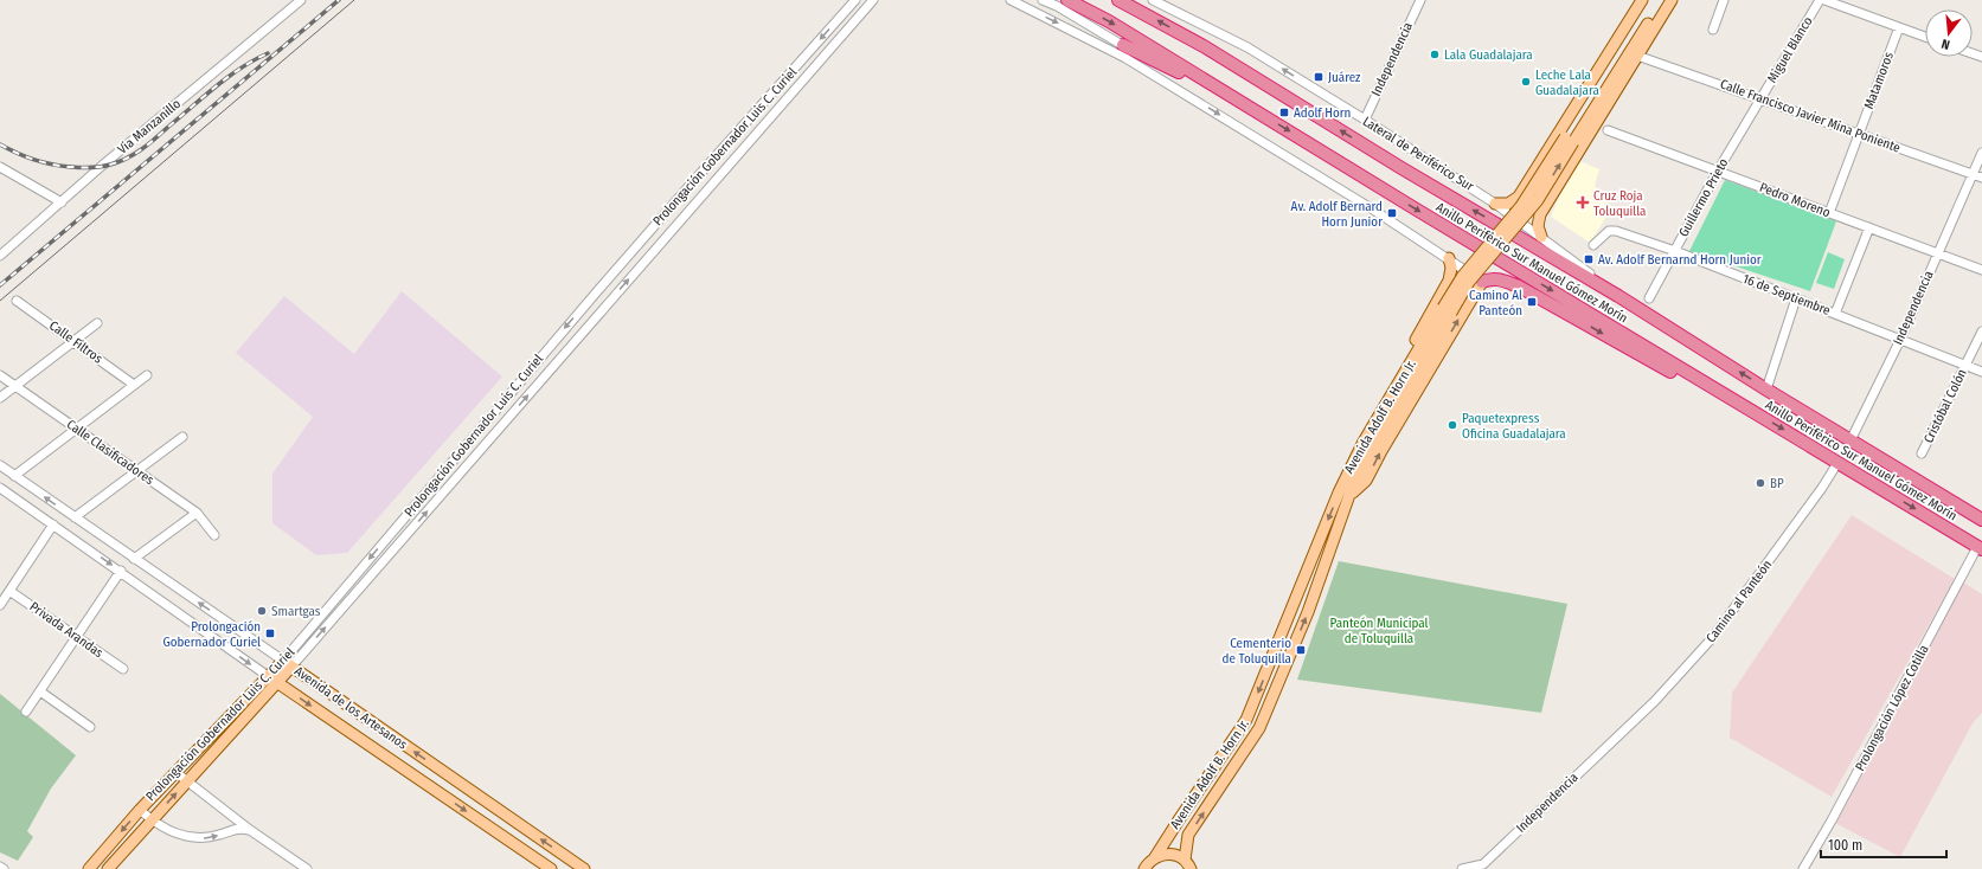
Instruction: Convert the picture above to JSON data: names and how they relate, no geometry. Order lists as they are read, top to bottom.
{
  "streets": {
    "highway": ["Anillo Periférico Sur Manuel Gómez Morín"],
    "main road": ["Prolongación Gobernador Luis C. Curiel", "Avenida Adolf B. Horn Jr.", "Avenida de los Artesanos"],
    "street": [
      "Miguel Blanco",
      "Independencia",
      "Matamoros",
      "Calle Francisco Javier Mina Poniente",
      "Via Manzanillo",
      "Lateral de Periférico Sur",
      "Guillermo Prieto",
      "Pedro Moreno",
      "16 de Septiembre",
      "Calle Filtros",
      "Cristóbal Colón",
      "Calle Clasificadores",
      "Camino al Panteón",
      "Privada Arandas",
      "Prolongación López Cotilla"
    ]
  },
  "crossings": [
    ["Miguel Blanco", "Calle Francisco Javier Mina Poniente"],
    ["Miguel Blanco", "Guillermo Prieto"],
    ["Independencia", "Calle Francisco Javier Mina Poniente"],
    ["Independencia", "Lateral de Periférico Sur"],
    ["Independencia", "Pedro Moreno"],
    ["Independencia", "Anillo Periférico Sur Manuel Gómez Morín"],
    ["Independencia", "16 de Septiembre"],
    ["Independencia", "Camino al Panteón"],
    ["Matamoros", "Calle Francisco Javier Mina Poniente"],
    ["Matamoros", "Pedro Moreno"],
    ["Calle Francisco Javier Mina Poniente", "Guillermo Prieto"],
    ["Prolongación Gobernador Luis C. Curiel", "Avenida de los Artesanos"],
    ["Lateral de Periférico Sur", "Anillo Periférico Sur Manuel Gómez Morín"],
    ["Guillermo Prieto", "Pedro Moreno"],
    ["Guillermo Prieto", "16 de Septiembre"],
    ["Anillo Periférico Sur Manuel Gómez Morín", "Camino al Panteón"],
    ["Anillo Periférico Sur Manuel Gómez Morín", "Prolongación López Cotilla"],
    ["16 de Septiembre", "Cristóbal Colón"]
  ],
  "parks": ["Panteón Municipal de Toluquilla"],
  "places": {
    "other": [
      "Lala Guadalajara",
      "Leche Lala Guadalajara",
      "Paquetexpress Oficina Guadalajara",
      "BP",
      "Smartgas"
    ],
    "transit": [
      "Juárez",
      "Adolf Horn",
      "Av. Adolf Bernard Horn Junior",
      "Av. Adolf Bernarnd Horn Junior",
      "Camino Al Panteón",
      "Prolongación Gobernador Curiel",
      "Cementerio de Toluquilla"
    ],
    "health": ["Cruz Roja Toluquilla"]
  },
  "scale_bar": "100 m",
  "north": "bottom"
}
